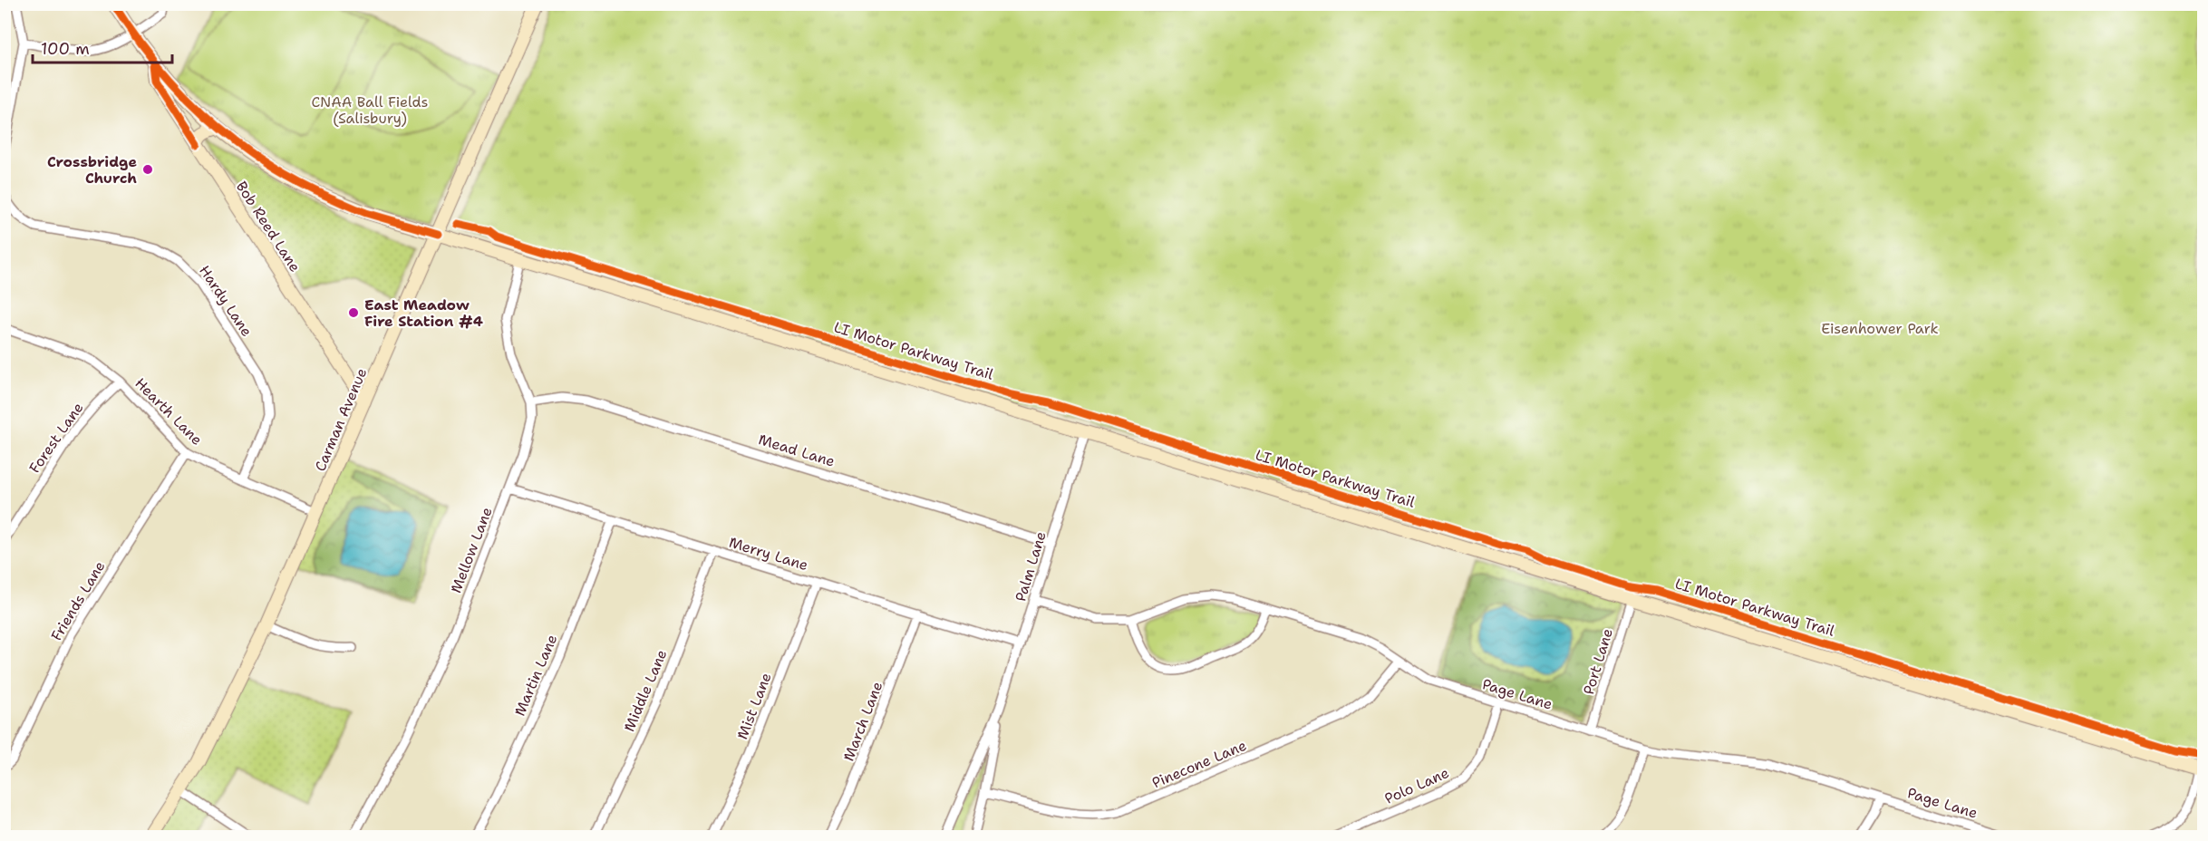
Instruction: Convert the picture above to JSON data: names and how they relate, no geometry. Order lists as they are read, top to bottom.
{
  "streets": {
    "main road": ["Bob Reed Lane", "Carman Avenue"],
    "street": [
      "Hardy Lane",
      "Hearth Lane",
      "Forest Lane",
      "Mead Lane",
      "Mellow Lane",
      "Merry Lane",
      "Palm Lane",
      "Friends Lane",
      "Port Lane",
      "Martin Lane",
      "Middle Lane",
      "Page Lane",
      "Mist Lane",
      "March Lane",
      "Pinecone Lane",
      "Polo Lane"
    ],
    "cycle path": ["LI Motor Parkway Trail"]
  },
  "crossings": [
    ["Bob Reed Lane", "Carman Avenue"],
    ["Hardy Lane", "Hearth Lane"],
    ["Hearth Lane", "Carman Avenue"],
    ["Hearth Lane", "Forest Lane"],
    ["Hearth Lane", "Friends Lane"],
    ["Mead Lane", "Mellow Lane"],
    ["Mead Lane", "Palm Lane"],
    ["Mellow Lane", "Merry Lane"],
    ["Merry Lane", "Palm Lane"],
    ["Merry Lane", "Martin Lane"],
    ["Merry Lane", "Middle Lane"],
    ["Merry Lane", "Mist Lane"],
    ["Merry Lane", "March Lane"],
    ["Palm Lane", "Page Lane"],
    ["Palm Lane", "Pinecone Lane"],
    ["Port Lane", "Page Lane"],
    ["Page Lane", "Pinecone Lane"],
    ["Page Lane", "Polo Lane"]
  ],
  "parks": ["CNAA Ball Fields (Salisbury)", "Eisenhower Park"],
  "places": ["Crossbridge Church", "East Meadow Fire Station #4"],
  "scale_bar": "100 m"
}
